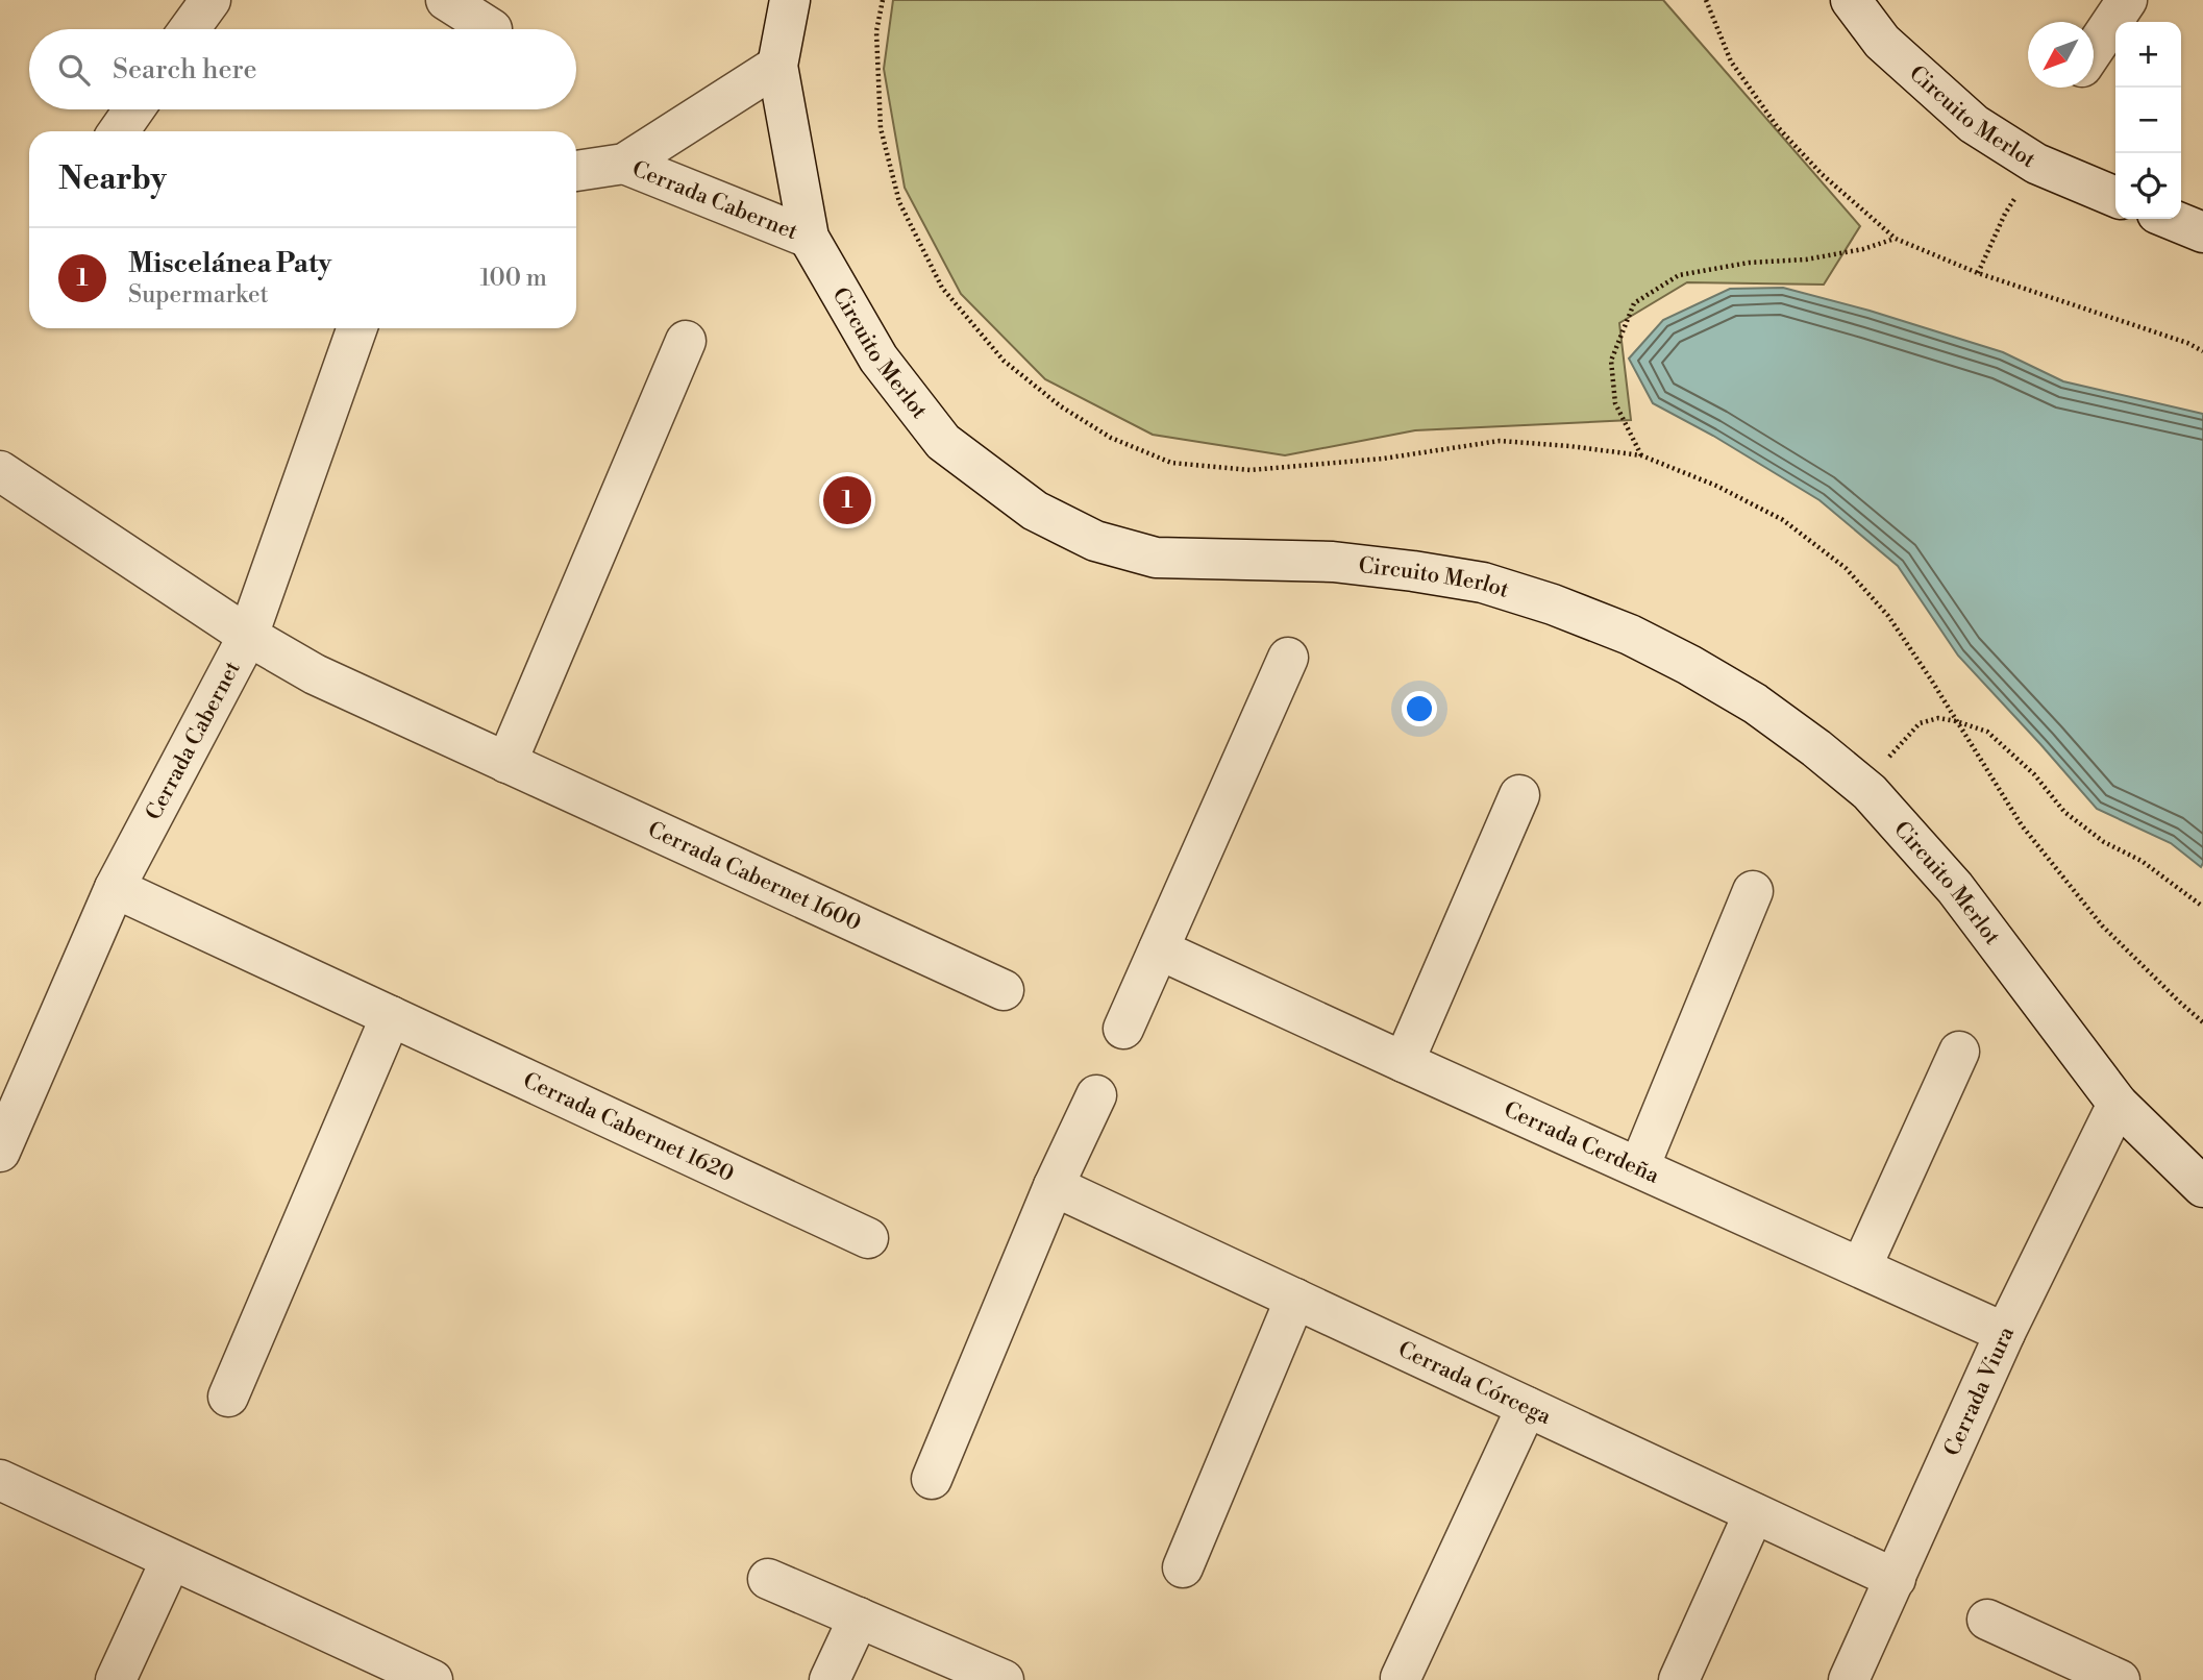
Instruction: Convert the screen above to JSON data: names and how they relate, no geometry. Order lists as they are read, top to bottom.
{
  "streets": {
    "street": [
      "Circuito Merlot",
      "Cerrada Cabernet",
      "Cerrada Cabernet 1600",
      "Cerrada Cabernet 1620",
      "Cerrada Cerdeña",
      "Cerrada Córcega",
      "Cerrada Viura"
    ]
  },
  "crossings": [
    ["Circuito Merlot", "Cerrada Cabernet"],
    ["Circuito Merlot", "Cerrada Viura"],
    ["Cerrada Cabernet", "Cerrada Cabernet 1600"],
    ["Cerrada Cabernet", "Cerrada Cabernet 1620"],
    ["Cerrada Cerdeña", "Cerrada Viura"],
    ["Cerrada Córcega", "Cerrada Viura"]
  ],
  "north": "bottom left",
  "page": {
    "map_buttons": ["+", "−"],
    "search": "Search here",
    "heading": "Nearby",
    "list": [
      {
        "mark": "1",
        "name": "Miscelánea Paty",
        "note": "Supermarket",
        "value": "100 m"
      }
    ],
    "pins": "1"
  }
}
